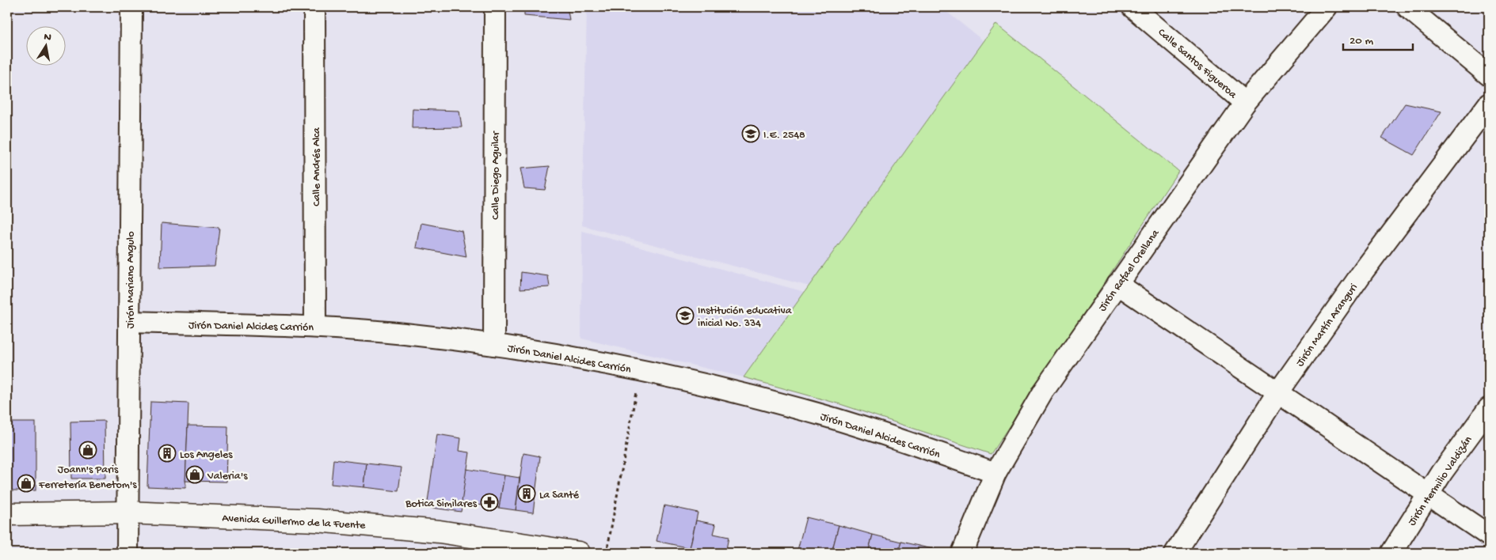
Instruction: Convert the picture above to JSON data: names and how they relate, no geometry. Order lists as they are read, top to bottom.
{
  "streets": {
    "main road": ["Avenida Guillermo de la Fuente"],
    "street": [
      "Calle Santos Figueroa",
      "Calle Andrés Alca",
      "Calle Diego Aguilar",
      "Jirón Rafael Orellana",
      "Jirón Mariano Angulo",
      "Jirón Martín Aranguri",
      "Jirón Daniel Alcides Carrión",
      "Jirón Hermilio Valdizán"
    ]
  },
  "crossings": [
    ["Calle Santos Figueroa", "Jirón Rafael Orellana"],
    ["Calle Andrés Alca", "Jirón Daniel Alcides Carrión"],
    ["Calle Diego Aguilar", "Jirón Daniel Alcides Carrión"],
    ["Jirón Rafael Orellana", "Jirón Daniel Alcides Carrión"],
    ["Jirón Mariano Angulo", "Jirón Daniel Alcides Carrión"],
    ["Jirón Mariano Angulo", "Avenida Guillermo de la Fuente"]
  ],
  "places": {
    "school or university": ["I.E. 2548", "Institución educativa inicial No. 334"],
    "shop": ["Joann's Paris", "Valeria's", "Ferretería Benetom's"],
    "building": ["Los Angeles", "La Santé"],
    "pharmacy": ["Botica Similares"]
  },
  "scale_bar": "20 m",
  "north": "top"
}
